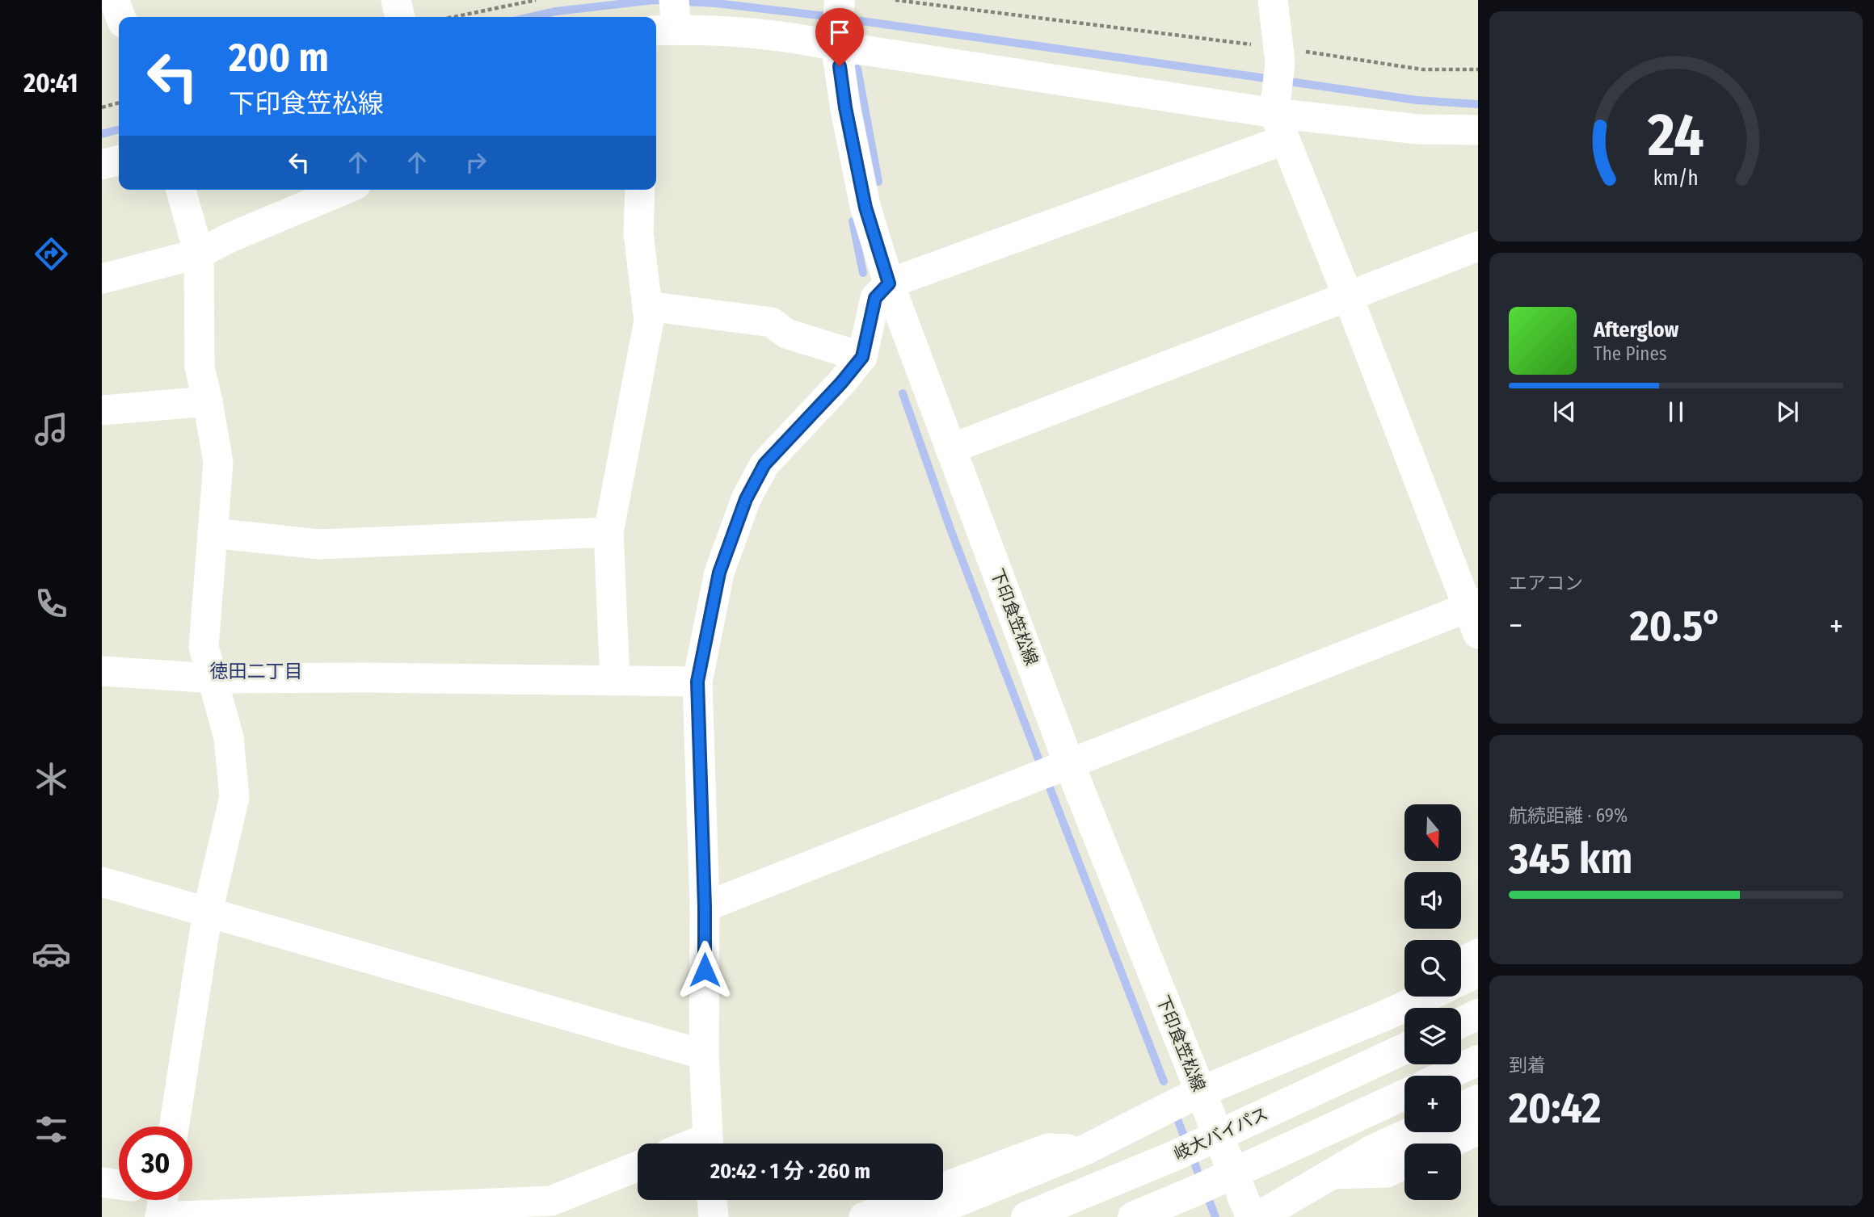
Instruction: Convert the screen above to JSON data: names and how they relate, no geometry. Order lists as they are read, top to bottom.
{
  "streets": {
    "main road": ["下印食笠松線", "岐大バイパス"]
  },
  "districts": ["徳田二丁目"],
  "north": "bottom",
  "page": {
    "tabs": "20:41",
    "turn": ["200 m", "下印食笠松線"],
    "song": ["Afterglow", "The Pines"],
    "tile": [
      "エアコン",
      ["航続距離 · 69%", "345 km"],
      ["到着", "20:42"]
    ],
    "heat": ["−", "20.5°", "+"],
    "map_buttons": ["+", "−"],
    "limit": "30",
    "trip": "20:42 · 1 分 · 260 m",
    "gauge": ["24", "km/h"]
  }
}
